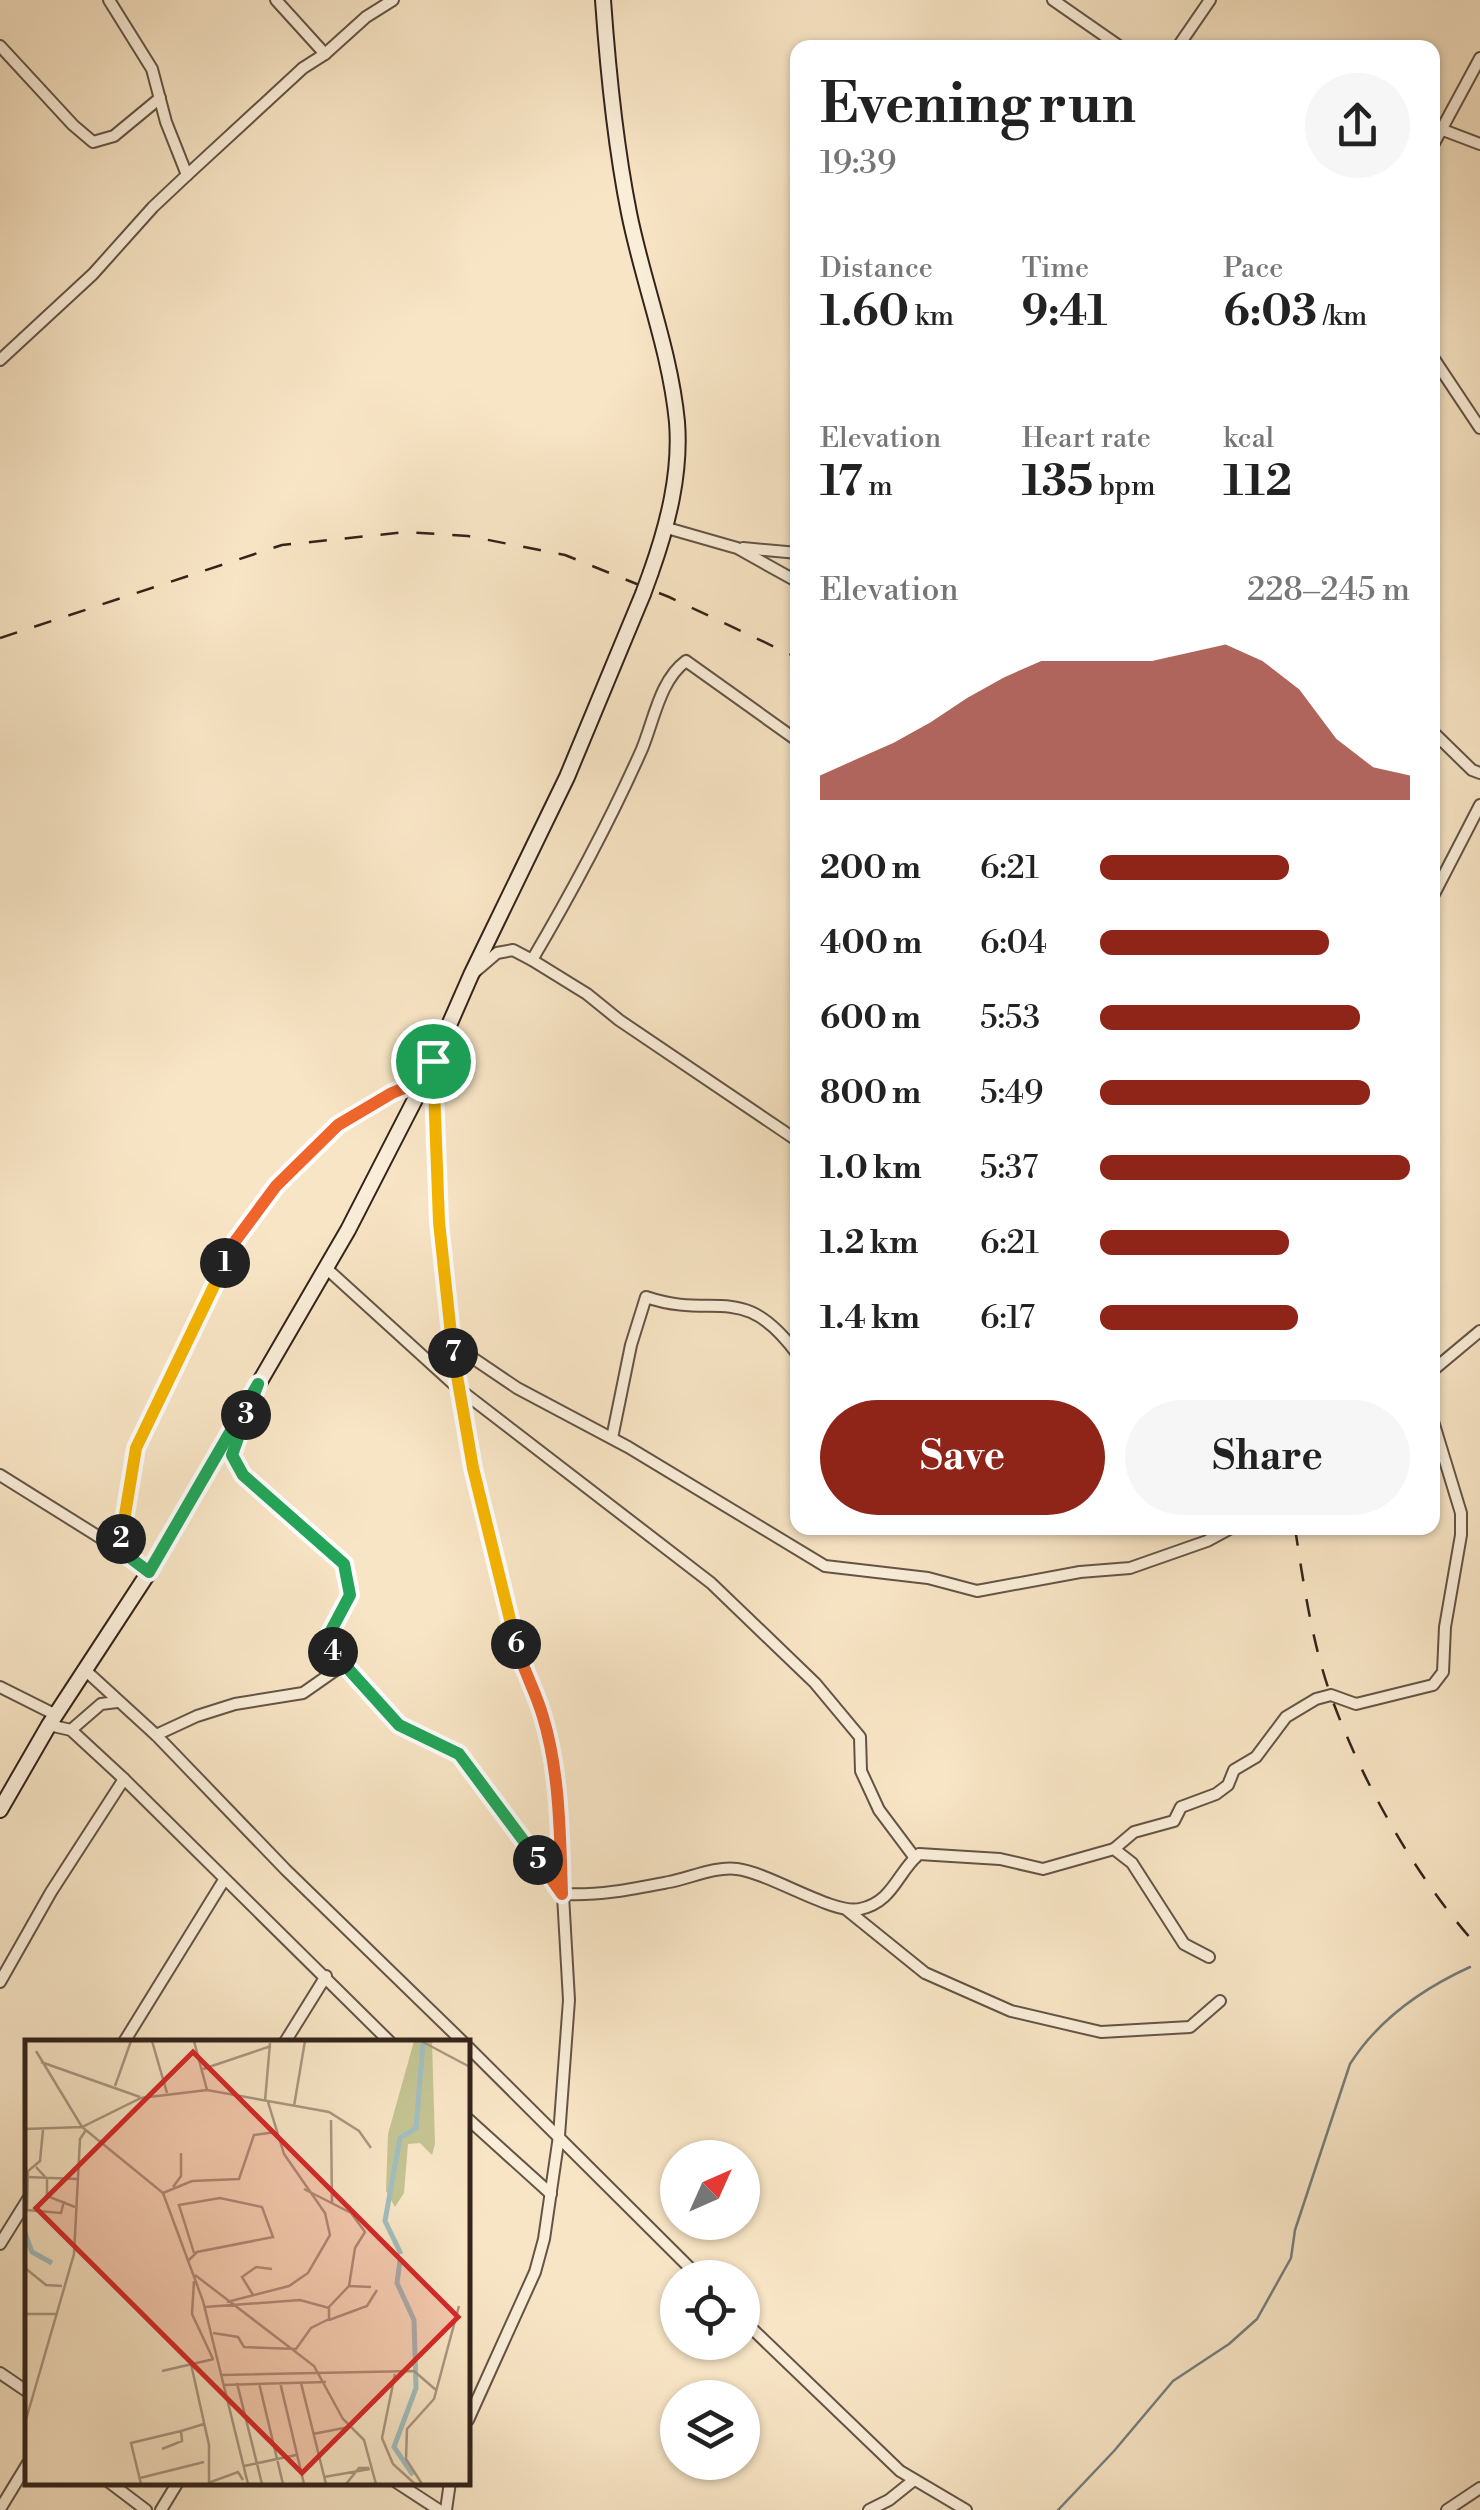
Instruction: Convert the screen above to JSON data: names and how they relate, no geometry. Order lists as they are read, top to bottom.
{
  "north": "top right",
  "page": {
    "heading": ["Evening run", "19:39"],
    "stats": [
      ["Distance", "1.60 km"],
      ["Time", "9:41"],
      ["Pace", "6:03 /km"],
      ["Elevation", "17 m"],
      ["Heart rate", "135 bpm"],
      ["kcal", "112"]
    ],
    "chart": ["Elevation", "228–245 m"],
    "list": [
      {
        "name": "200 m",
        "note": "6:21"
      },
      {
        "name": "400 m",
        "note": "6:04"
      },
      {
        "name": "600 m",
        "note": "5:53"
      },
      {
        "name": "800 m",
        "note": "5:49"
      },
      {
        "name": "1.0 km",
        "note": "5:37"
      },
      {
        "name": "1.2 km",
        "note": "6:21"
      },
      {
        "name": "1.4 km",
        "note": "6:17"
      }
    ],
    "pins": [
      "1",
      "7",
      "3",
      "2",
      "6",
      "4",
      "5"
    ],
    "buttons": ["Save", "Share"]
  }
}
